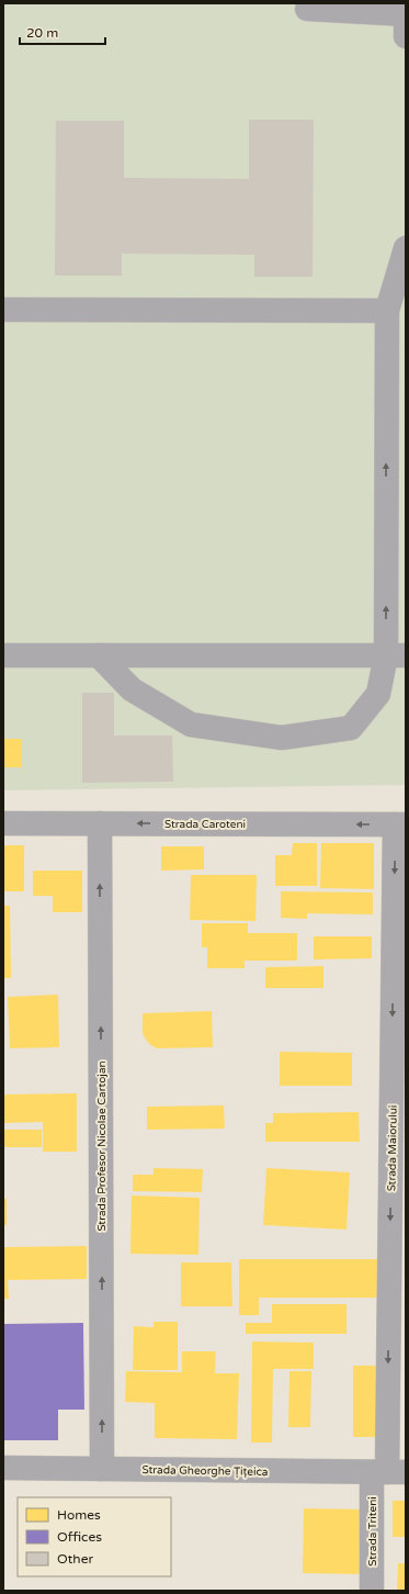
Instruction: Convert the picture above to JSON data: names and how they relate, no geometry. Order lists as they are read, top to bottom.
{
  "streets": {
    "street": [
      "Strada Caroteni",
      "Strada Profesor Nicolae Cartojan",
      "Strada Maiorului",
      "Strada Gheorghe Țițeica",
      "Strada Triteni"
    ]
  },
  "crossings": [
    ["Strada Caroteni", "Strada Profesor Nicolae Cartojan"],
    ["Strada Caroteni", "Strada Maiorului"],
    ["Strada Profesor Nicolae Cartojan", "Strada Gheorghe Țițeica"],
    ["Strada Maiorului", "Strada Gheorghe Țițeica"],
    ["Strada Maiorului", "Strada Triteni"],
    ["Strada Gheorghe Țițeica", "Strada Triteni"]
  ],
  "one_way": ["Strada Profesor Nicolae Cartojan", "Strada Maiorului"],
  "legend": ["Homes", "Offices", "Other"],
  "scale_bar": "20 m"
}
